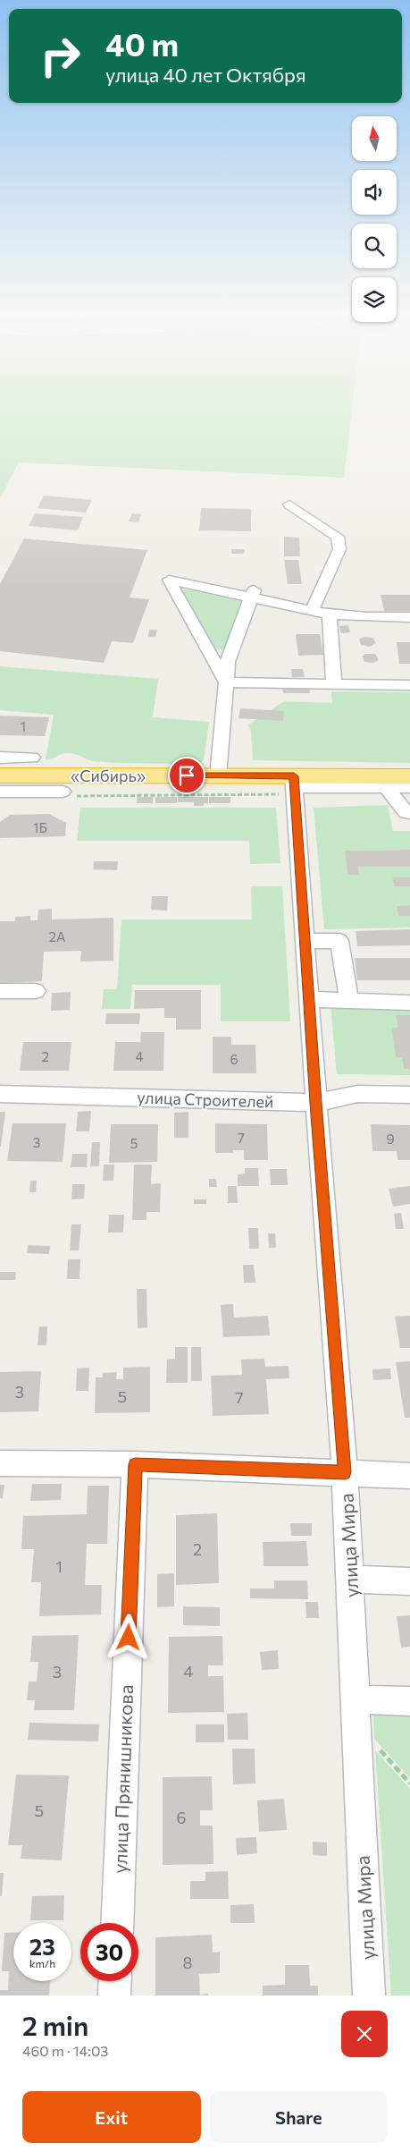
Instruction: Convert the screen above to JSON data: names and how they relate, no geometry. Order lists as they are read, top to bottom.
{
  "streets": {
    "highway": ["«Сибирь»"],
    "street": ["улица Строителей", "улица Мира", "улица Прянишникова"]
  },
  "crossings": [
    ["«Сибирь»", "улица Мира"],
    ["улица Строителей", "улица Мира"]
  ],
  "house_numbers": [
    "1",
    "1Б",
    "2А",
    "2",
    "4",
    "6",
    "7",
    "9",
    "3",
    "5",
    "3",
    "5",
    "7",
    "2",
    "1",
    "4",
    "3",
    "5",
    "6",
    "8"
  ],
  "north": "top",
  "page": {
    "turn": ["40 m", "улица 40 лет Октября"],
    "speed": "23 km/h",
    "limit": "30",
    "heading": ["2 min", "460 m · 14:03"],
    "buttons": ["Exit", "Share"]
  }
}
